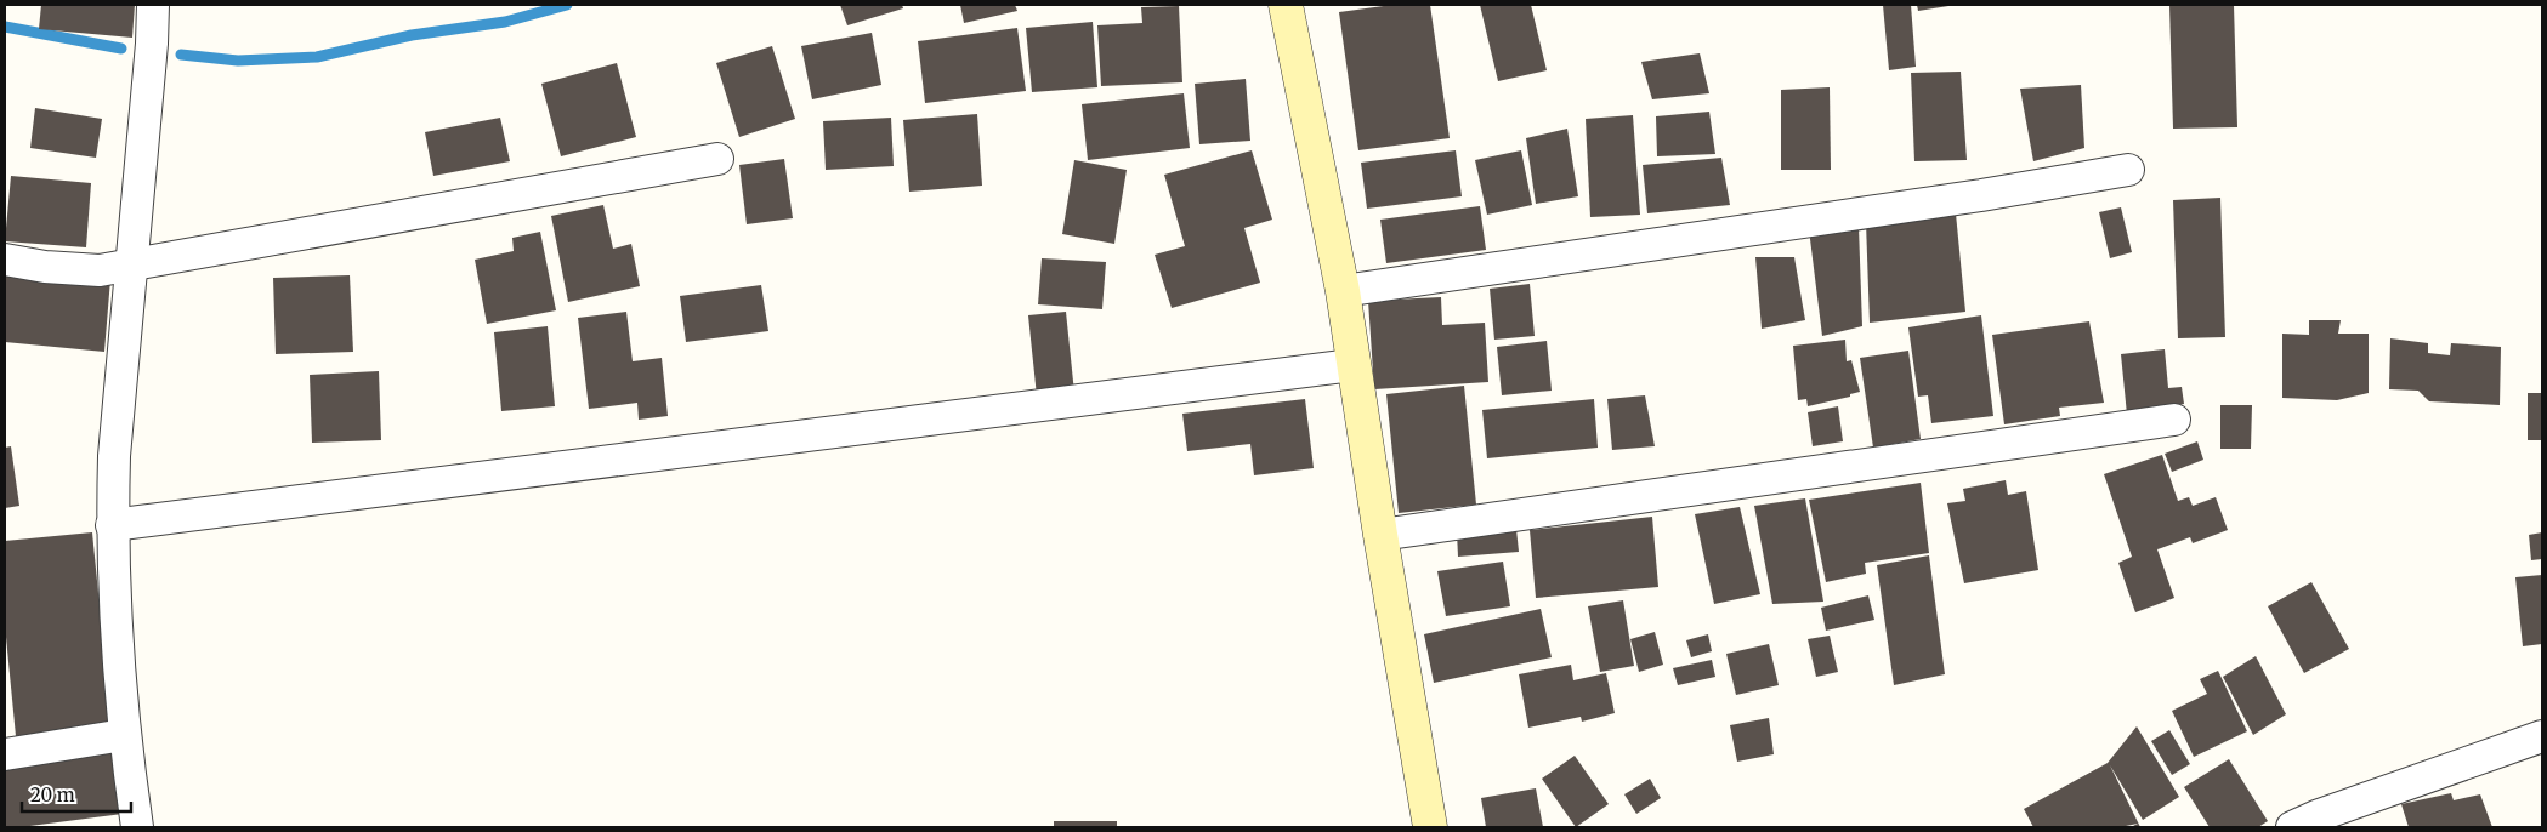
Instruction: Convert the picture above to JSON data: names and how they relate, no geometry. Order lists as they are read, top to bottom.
{
  "scale_bar": "20 m"
}
